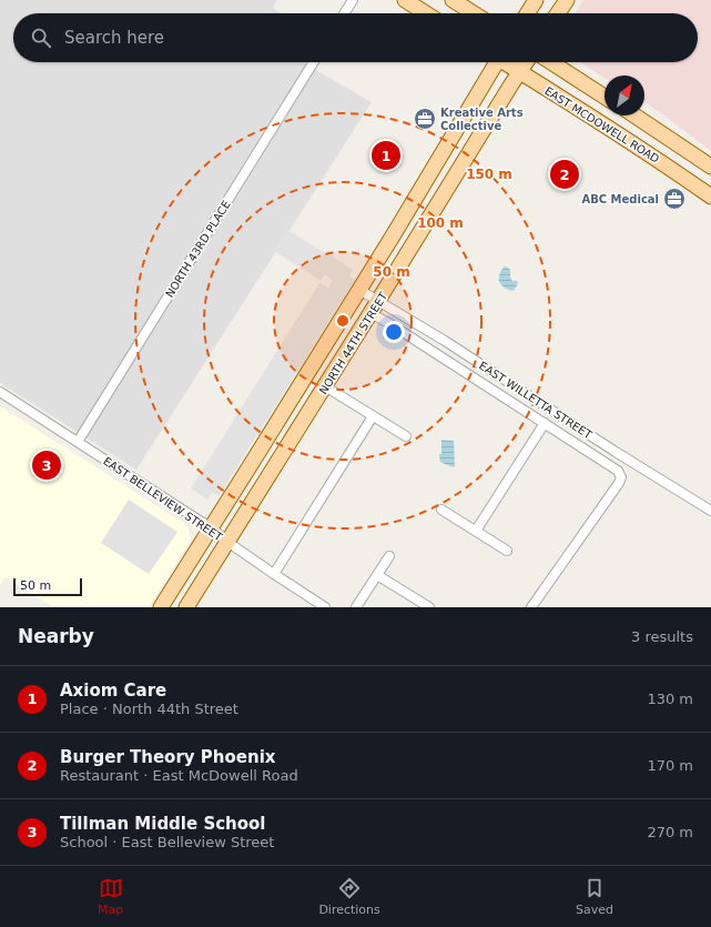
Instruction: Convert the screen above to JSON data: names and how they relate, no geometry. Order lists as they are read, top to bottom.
{
  "streets": {
    "main road": ["EAST MCDOWELL ROAD", "NORTH 44TH STREET"],
    "street": ["NORTH 43RD PLACE", "EAST WILLETTA STREET", "EAST BELLEVIEW STREET"]
  },
  "crossings": [
    ["EAST MCDOWELL ROAD", "NORTH 44TH STREET"],
    ["NORTH 43RD PLACE", "EAST BELLEVIEW STREET"],
    ["NORTH 44TH STREET", "EAST WILLETTA STREET"],
    ["NORTH 44TH STREET", "EAST BELLEVIEW STREET"]
  ],
  "places": {
    "office": ["Kreative Arts Collective", "ABC Medical"]
  },
  "scale_bar": "50 m",
  "north": "top right",
  "page": {
    "search": "Search here",
    "pins": ["1", "2", "3"],
    "scale": "50 m",
    "heading": ["Nearby", "3 results"],
    "list": [
      {
        "mark": "1",
        "name": "Axiom Care",
        "note": "Place · North 44th Street",
        "value": "130 m"
      },
      {
        "mark": "2",
        "name": "Burger Theory Phoenix",
        "note": "Restaurant · East McDowell Road",
        "value": "170 m"
      },
      {
        "mark": "3",
        "name": "Tillman Middle School",
        "note": "School · East Belleview Street",
        "value": "270 m"
      }
    ],
    "nav": ["Map", "Directions", "Saved"]
  },
  "rings": ["150 m", "100 m", "50 m"]
}
